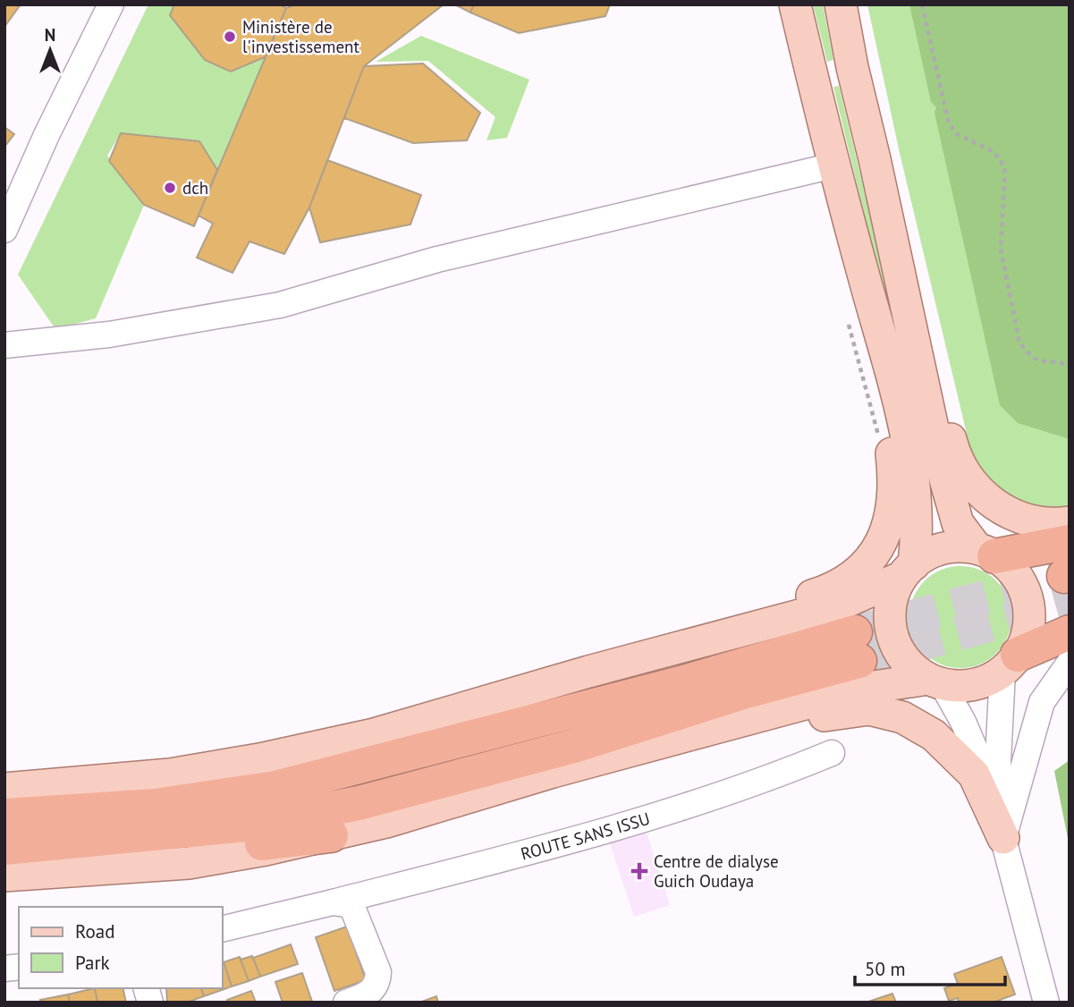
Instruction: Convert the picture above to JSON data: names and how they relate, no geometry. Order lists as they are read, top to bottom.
{
  "streets": {
    "street": ["ROUTE SANS ISSU"]
  },
  "places": {
    "other": ["Ministère de l'investissement", "dch"],
    "health": ["Centre de dialyse Guich Oudaya"]
  },
  "legend": ["Road", "Park"],
  "scale_bar": "50 m",
  "north": "top"
}
